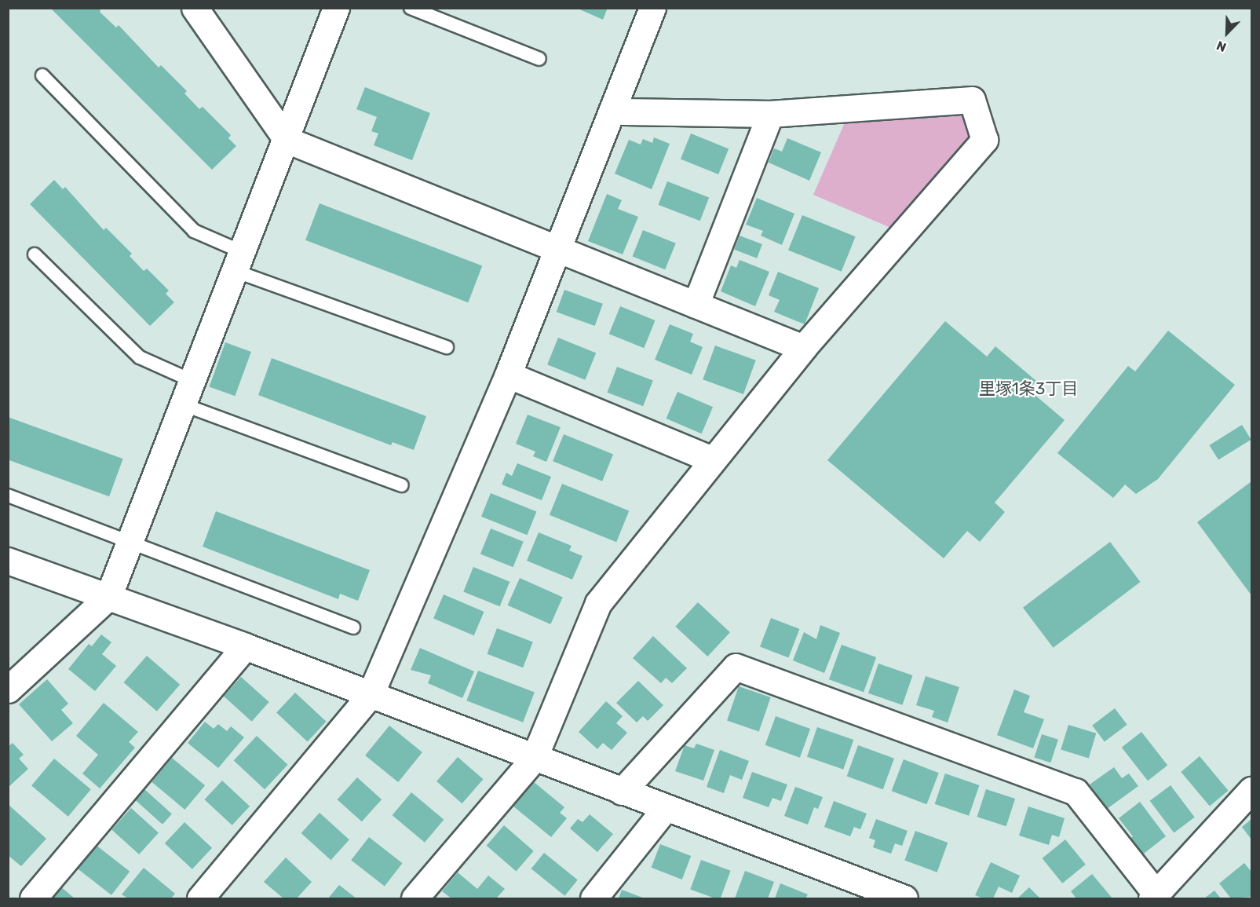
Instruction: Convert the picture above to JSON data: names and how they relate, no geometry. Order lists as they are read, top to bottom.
{
  "districts": ["里塚1条3丁目"],
  "north": "bottom left"
}
